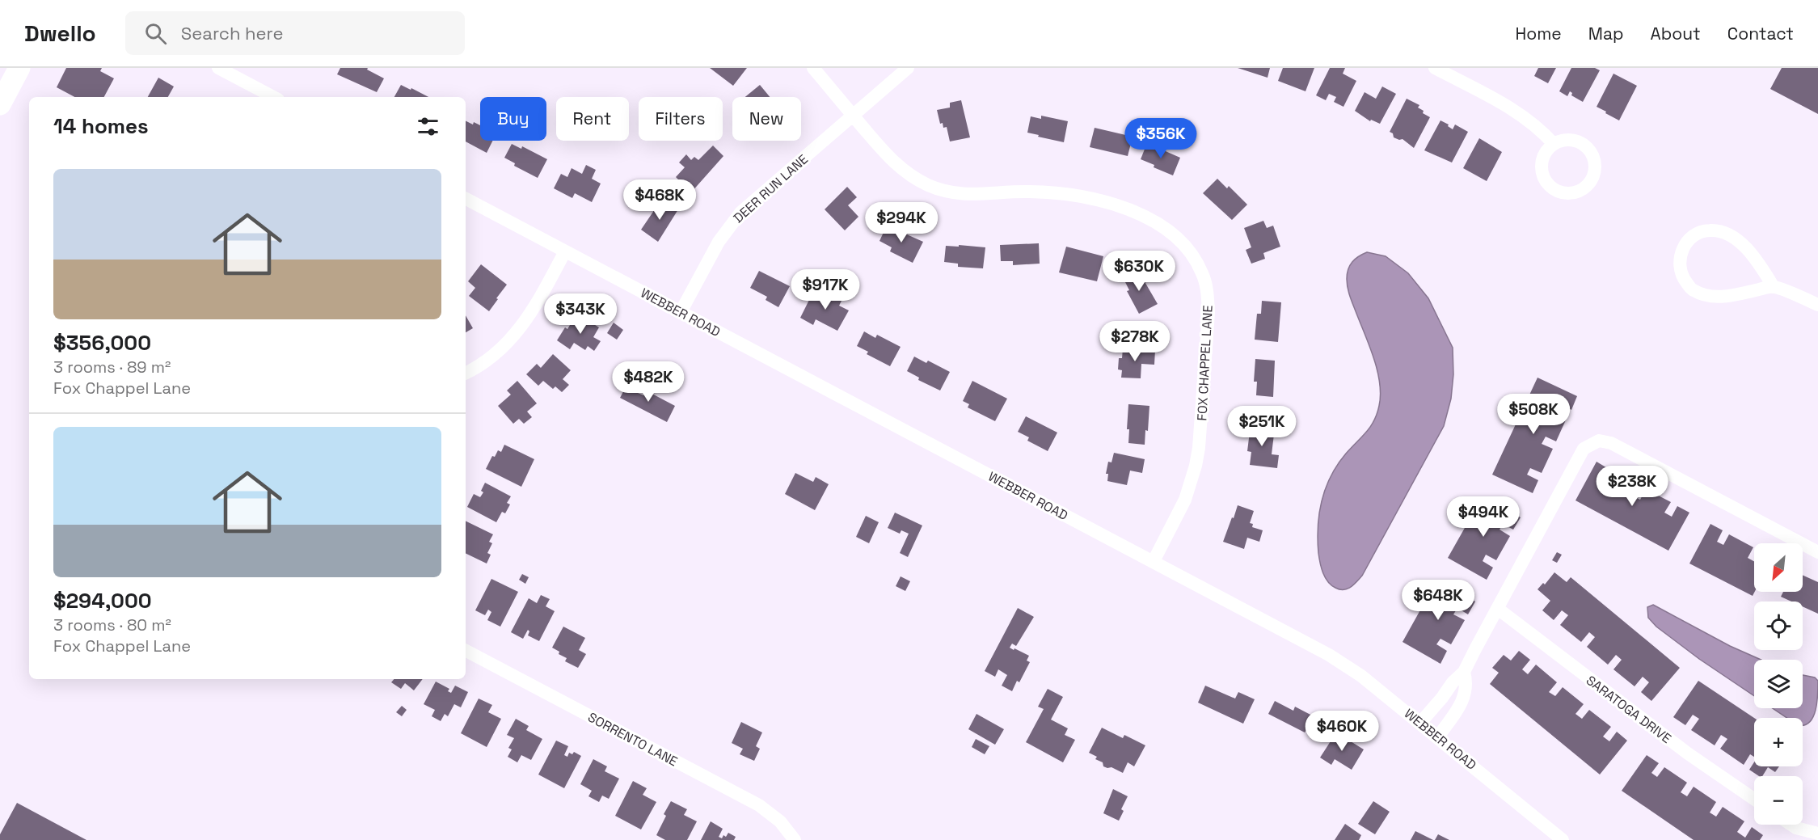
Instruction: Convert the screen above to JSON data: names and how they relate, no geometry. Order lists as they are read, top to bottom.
{
  "streets": {
    "street": [
      "DEER RUN LANE",
      "WEBBER ROAD",
      "FOX CHAPPEL LANE",
      "SARATOGA DRIVE",
      "SORRENTO LANE"
    ]
  },
  "crossings": [
    ["DEER RUN LANE", "WEBBER ROAD"],
    ["DEER RUN LANE", "FOX CHAPPEL LANE"],
    ["WEBBER ROAD", "FOX CHAPPEL LANE"]
  ],
  "north": "bottom left",
  "page": {
    "header": "Dwello",
    "search": "Search here",
    "nav": [
      "Home",
      "Map",
      "About",
      "Contact"
    ],
    "chip": [
      "Buy",
      "Rent",
      "Filters",
      "New"
    ],
    "heading": "14 homes",
    "price": [
      "$356K",
      "$468K",
      "$294K",
      "$630K",
      "$917K",
      "$343K",
      "$278K",
      "$482K",
      "$508K",
      "$251K",
      "$238K",
      "$494K",
      "$648K",
      "$460K"
    ],
    "list": [
      {
        "name": "$356,000",
        "note": "3 rooms · 89 m² · Fox Chappel Lane"
      },
      {
        "name": "$294,000",
        "note": "3 rooms · 80 m² · Fox Chappel Lane"
      }
    ],
    "map_buttons": ["+", "−"]
  }
}
